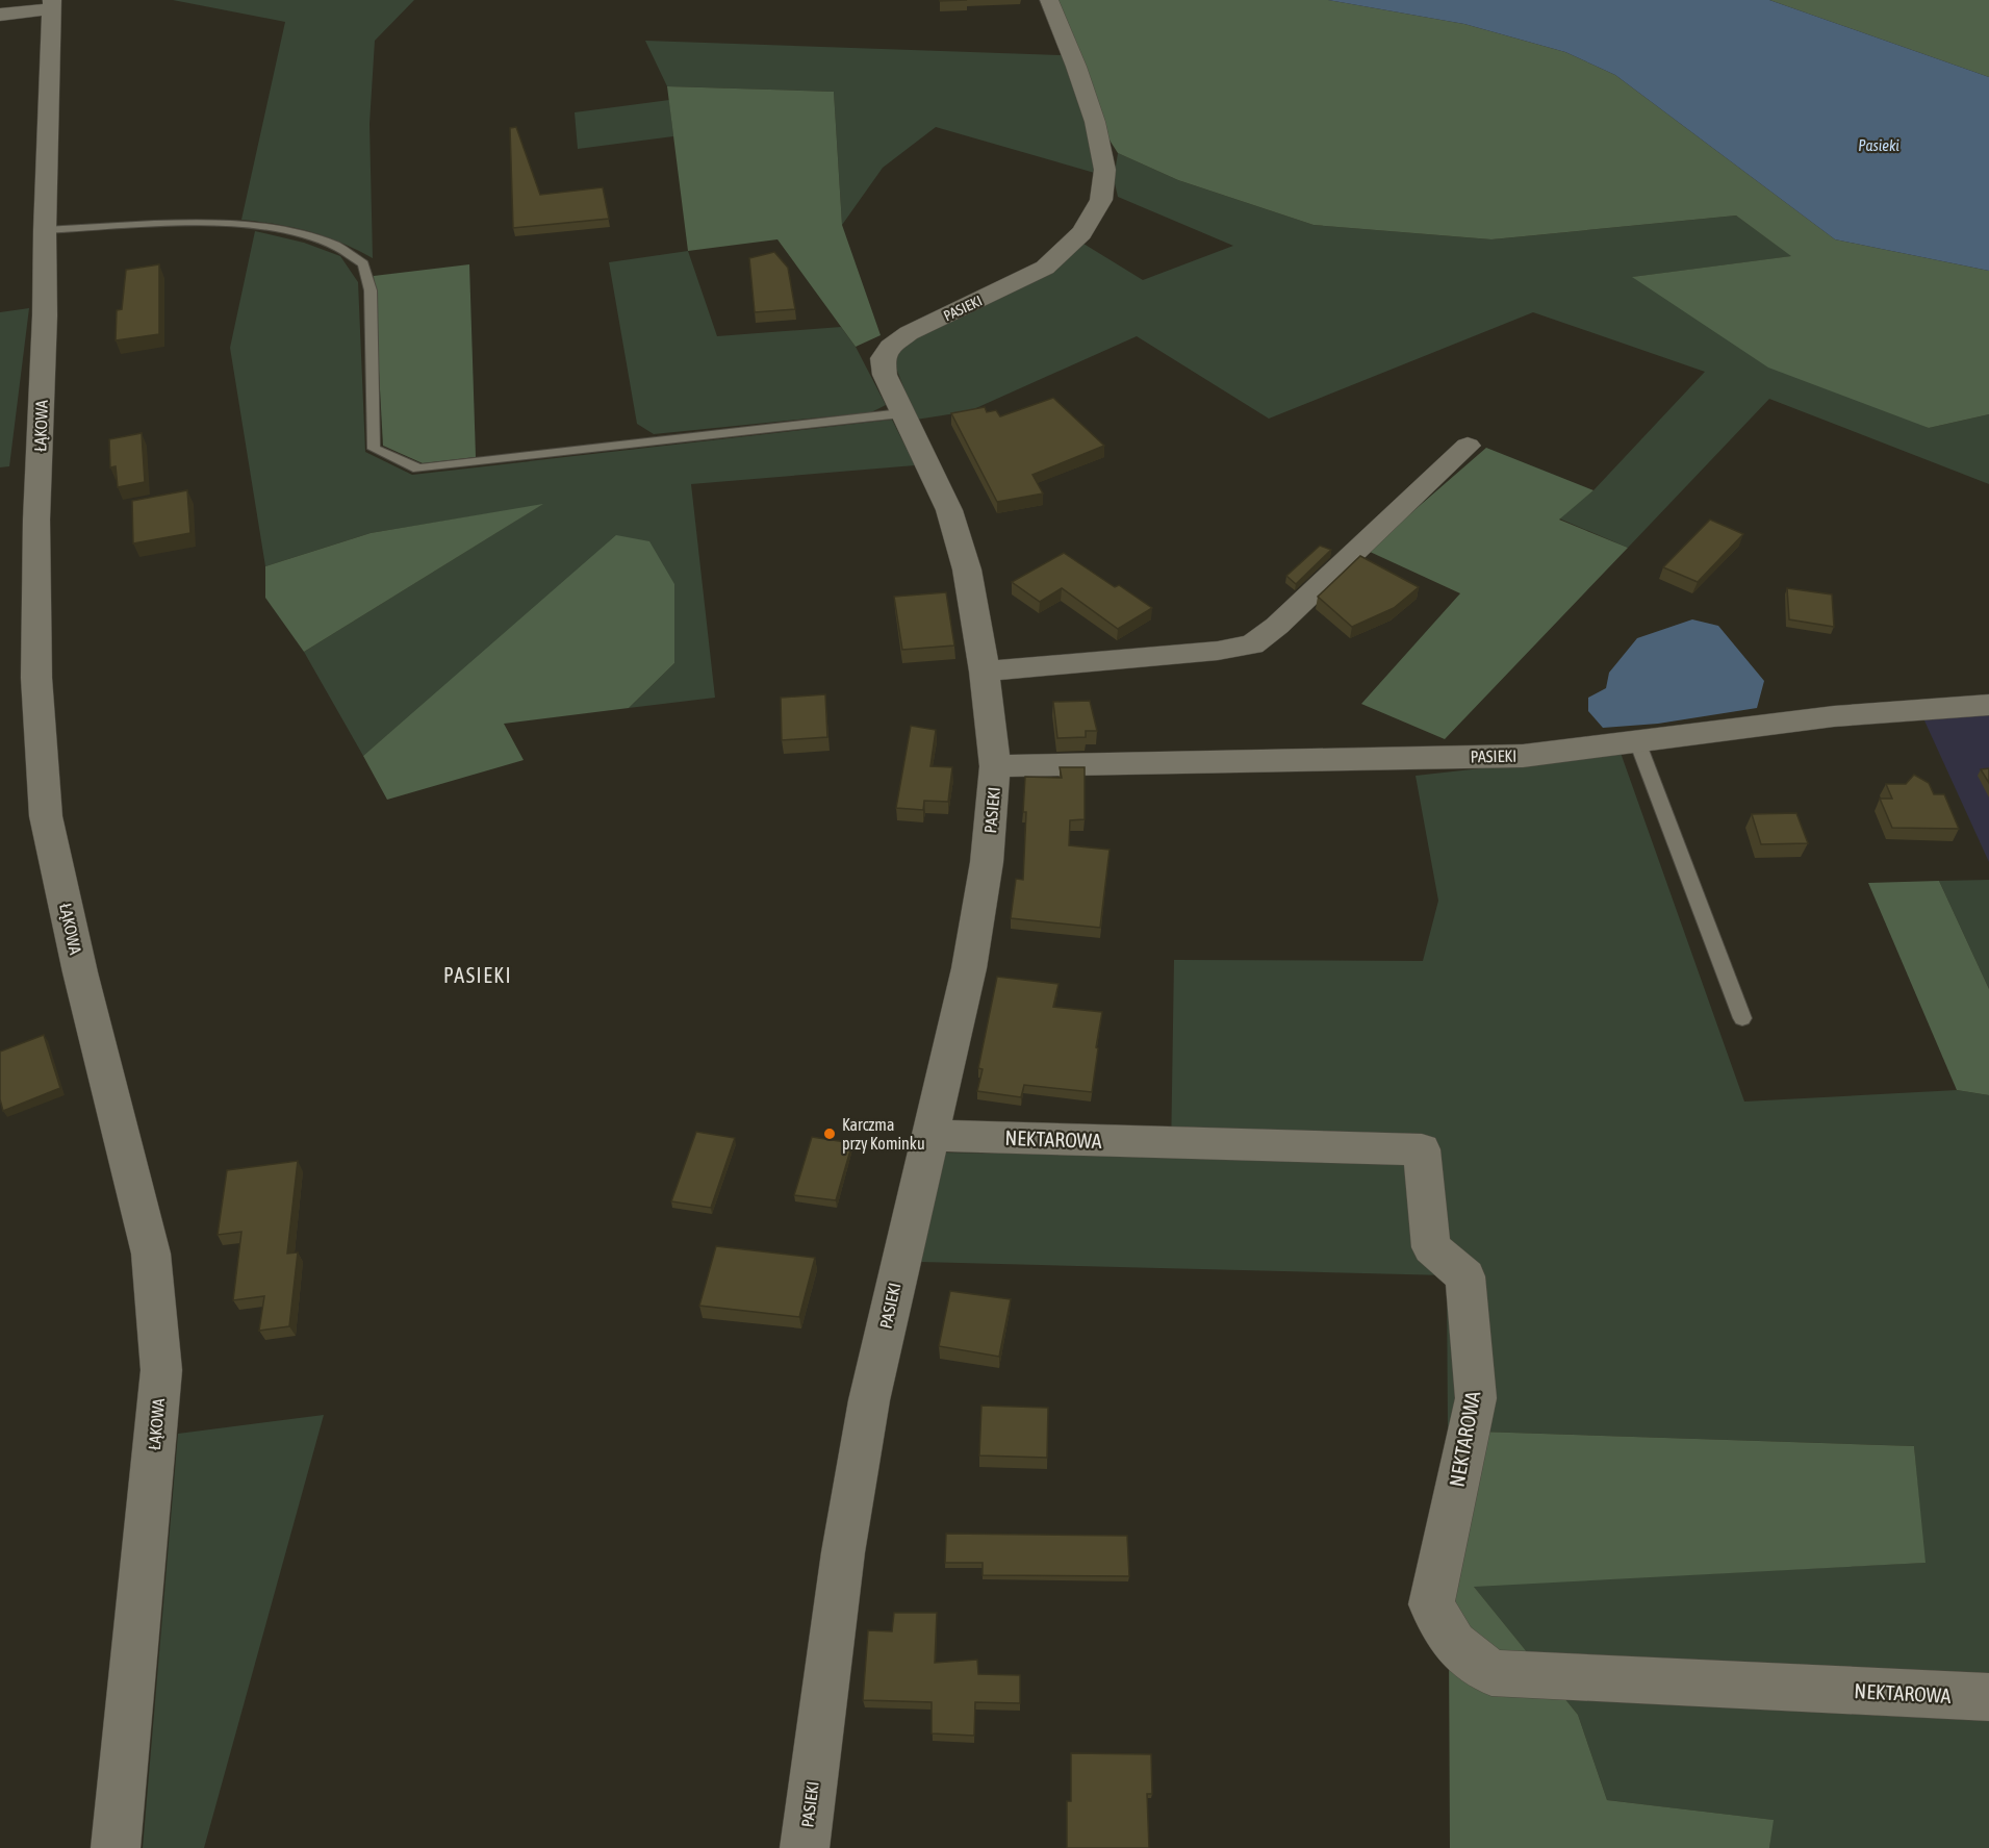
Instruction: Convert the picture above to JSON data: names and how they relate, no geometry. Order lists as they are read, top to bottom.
{
  "streets": {
    "street": ["PASIEKI", "ŁĄKOWA", "NEKTAROWA"]
  },
  "crossings": [
    ["PASIEKI", "NEKTAROWA"]
  ],
  "districts": ["PASIEKI"],
  "water": ["Pasieki"],
  "places": ["Karczma przy Kominku"]
}
